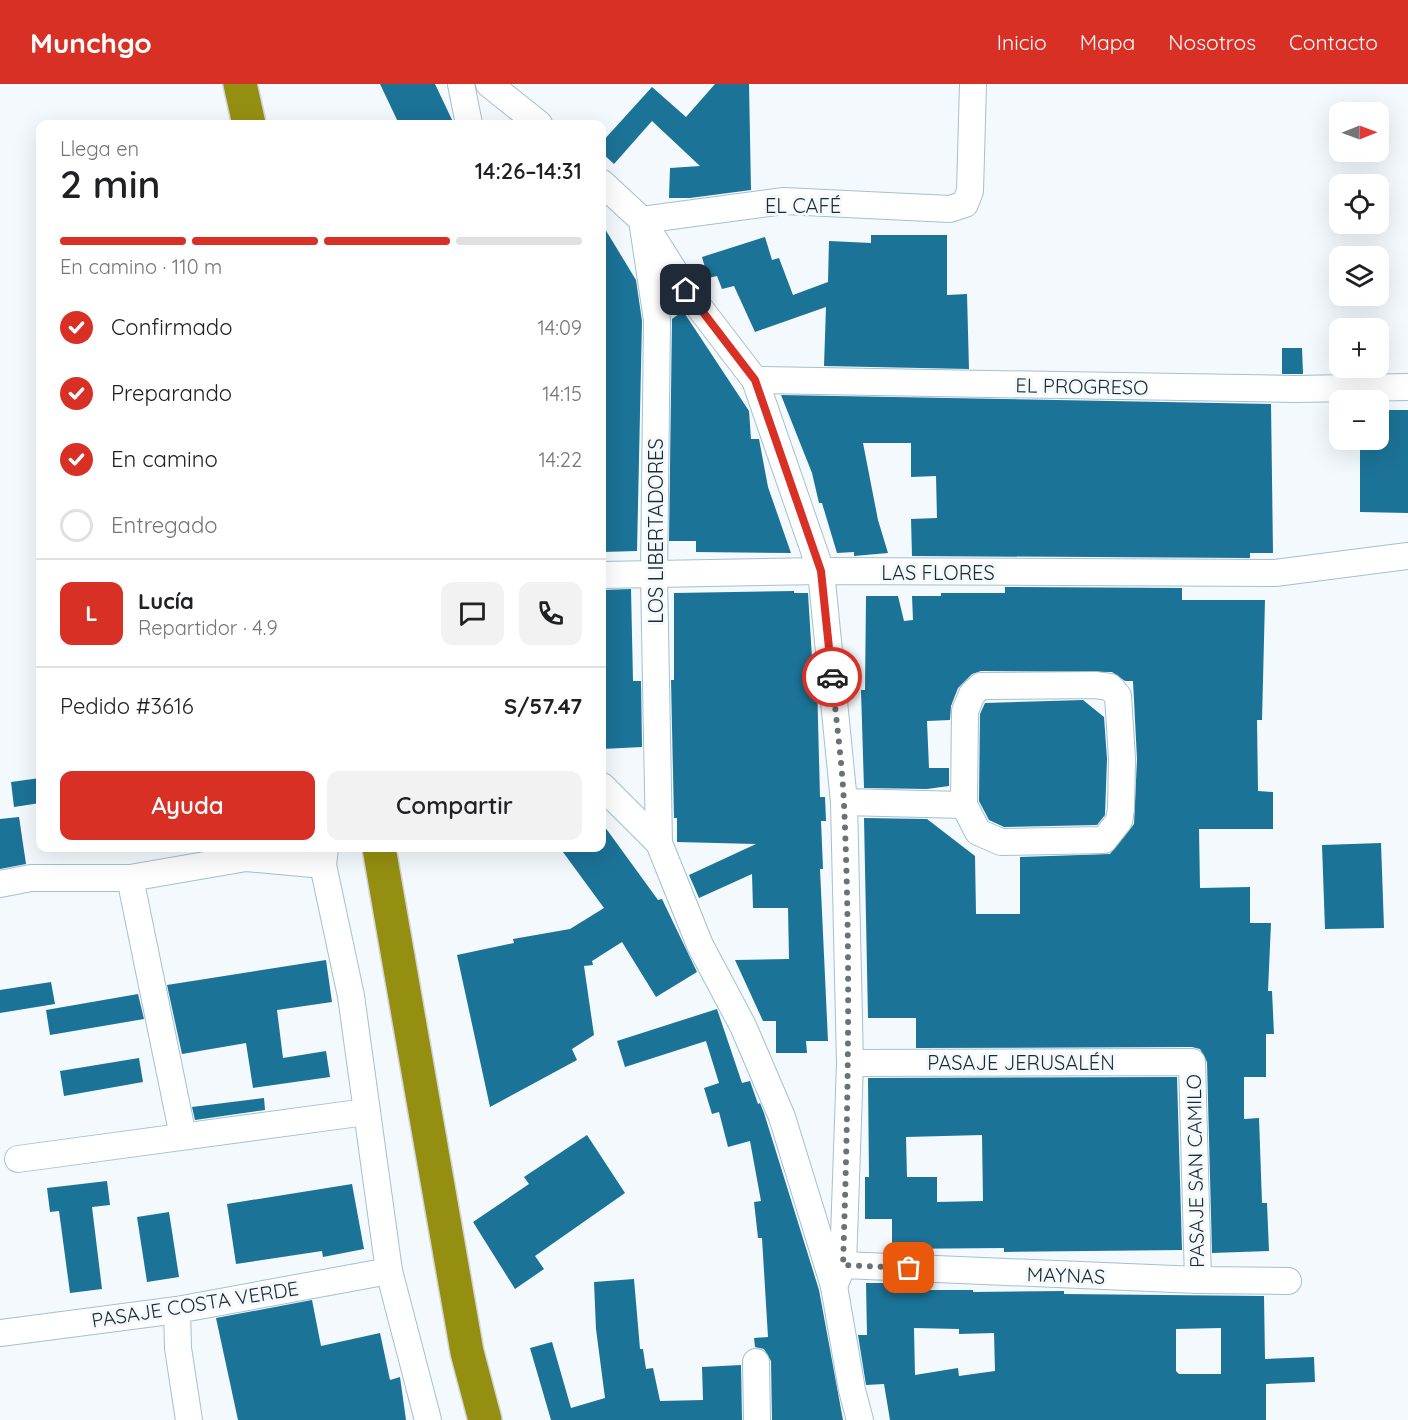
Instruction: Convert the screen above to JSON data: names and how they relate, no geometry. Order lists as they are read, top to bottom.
{
  "streets": {
    "street": [
      "EL CAFÉ",
      "EL PROGRESO",
      "LOS LIBERTADORES",
      "LAS FLORES",
      "PASAJE JERUSALÉN",
      "PASAJE SAN CAMILO",
      "MAYNAS",
      "PASAJE COSTA VERDE"
    ]
  },
  "crossings": [
    ["EL CAFÉ", "LOS LIBERTADORES"],
    ["LOS LIBERTADORES", "LAS FLORES"],
    ["PASAJE JERUSALÉN", "PASAJE SAN CAMILO"],
    ["PASAJE SAN CAMILO", "MAYNAS"]
  ],
  "north": "right",
  "page": {
    "header": "Munchgo",
    "nav": [
      "Inicio",
      "Mapa",
      "Nosotros",
      "Contacto"
    ],
    "map_buttons": ["+", "−"],
    "heading": ["2 min", "Llega en", "14:26–14:31"],
    "panel": [
      "Lucía",
      "Repartidor · 4.9",
      "Pedido #3616",
      "S/57.47"
    ],
    "bar": "En camino · 110 m",
    "list": [
      ["Confirmado", "14:09"],
      ["Preparando", "14:15"],
      ["En camino", "14:22"],
      "Entregado"
    ],
    "round": "L",
    "buttons": ["Ayuda", "Compartir"]
  }
}
